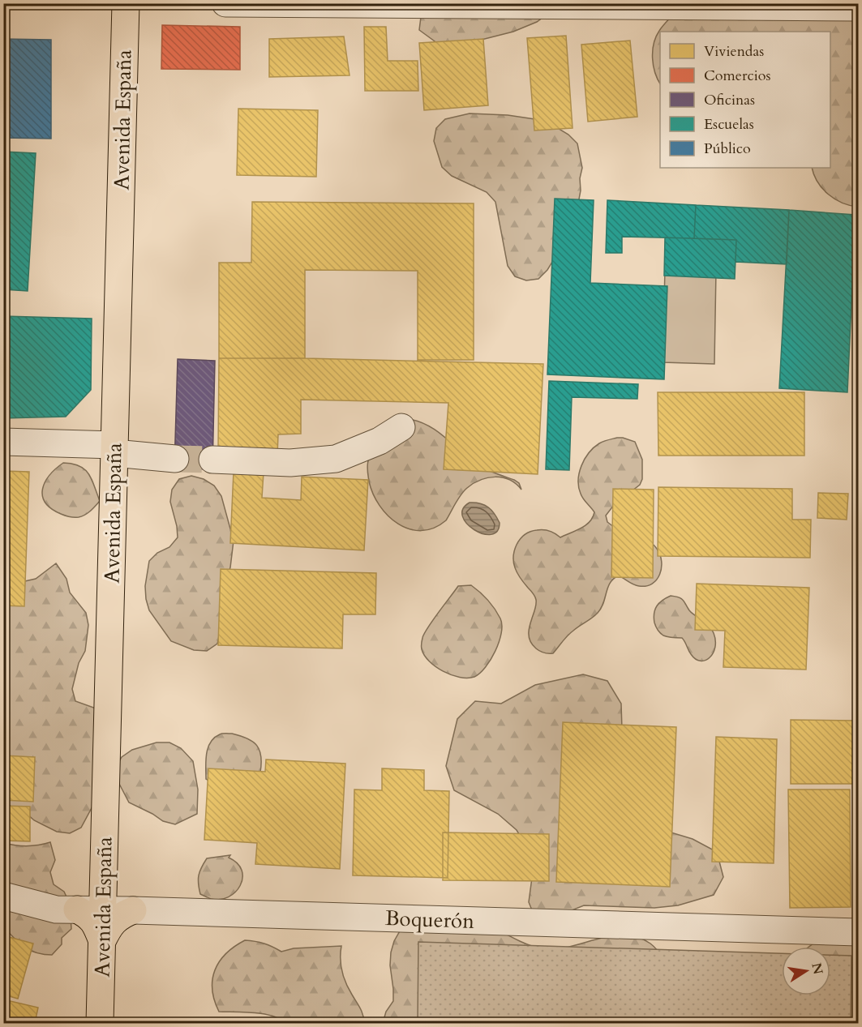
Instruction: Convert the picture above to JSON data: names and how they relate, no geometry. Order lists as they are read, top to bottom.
{
  "streets": {
    "main road": ["Avenida España"],
    "street": ["Boquerón"]
  },
  "crossings": [
    ["Avenida España", "Boquerón"]
  ],
  "legend": [
    "Viviendas",
    "Comercios",
    "Oficinas",
    "Escuelas",
    "Público"
  ],
  "north": "right"
}
